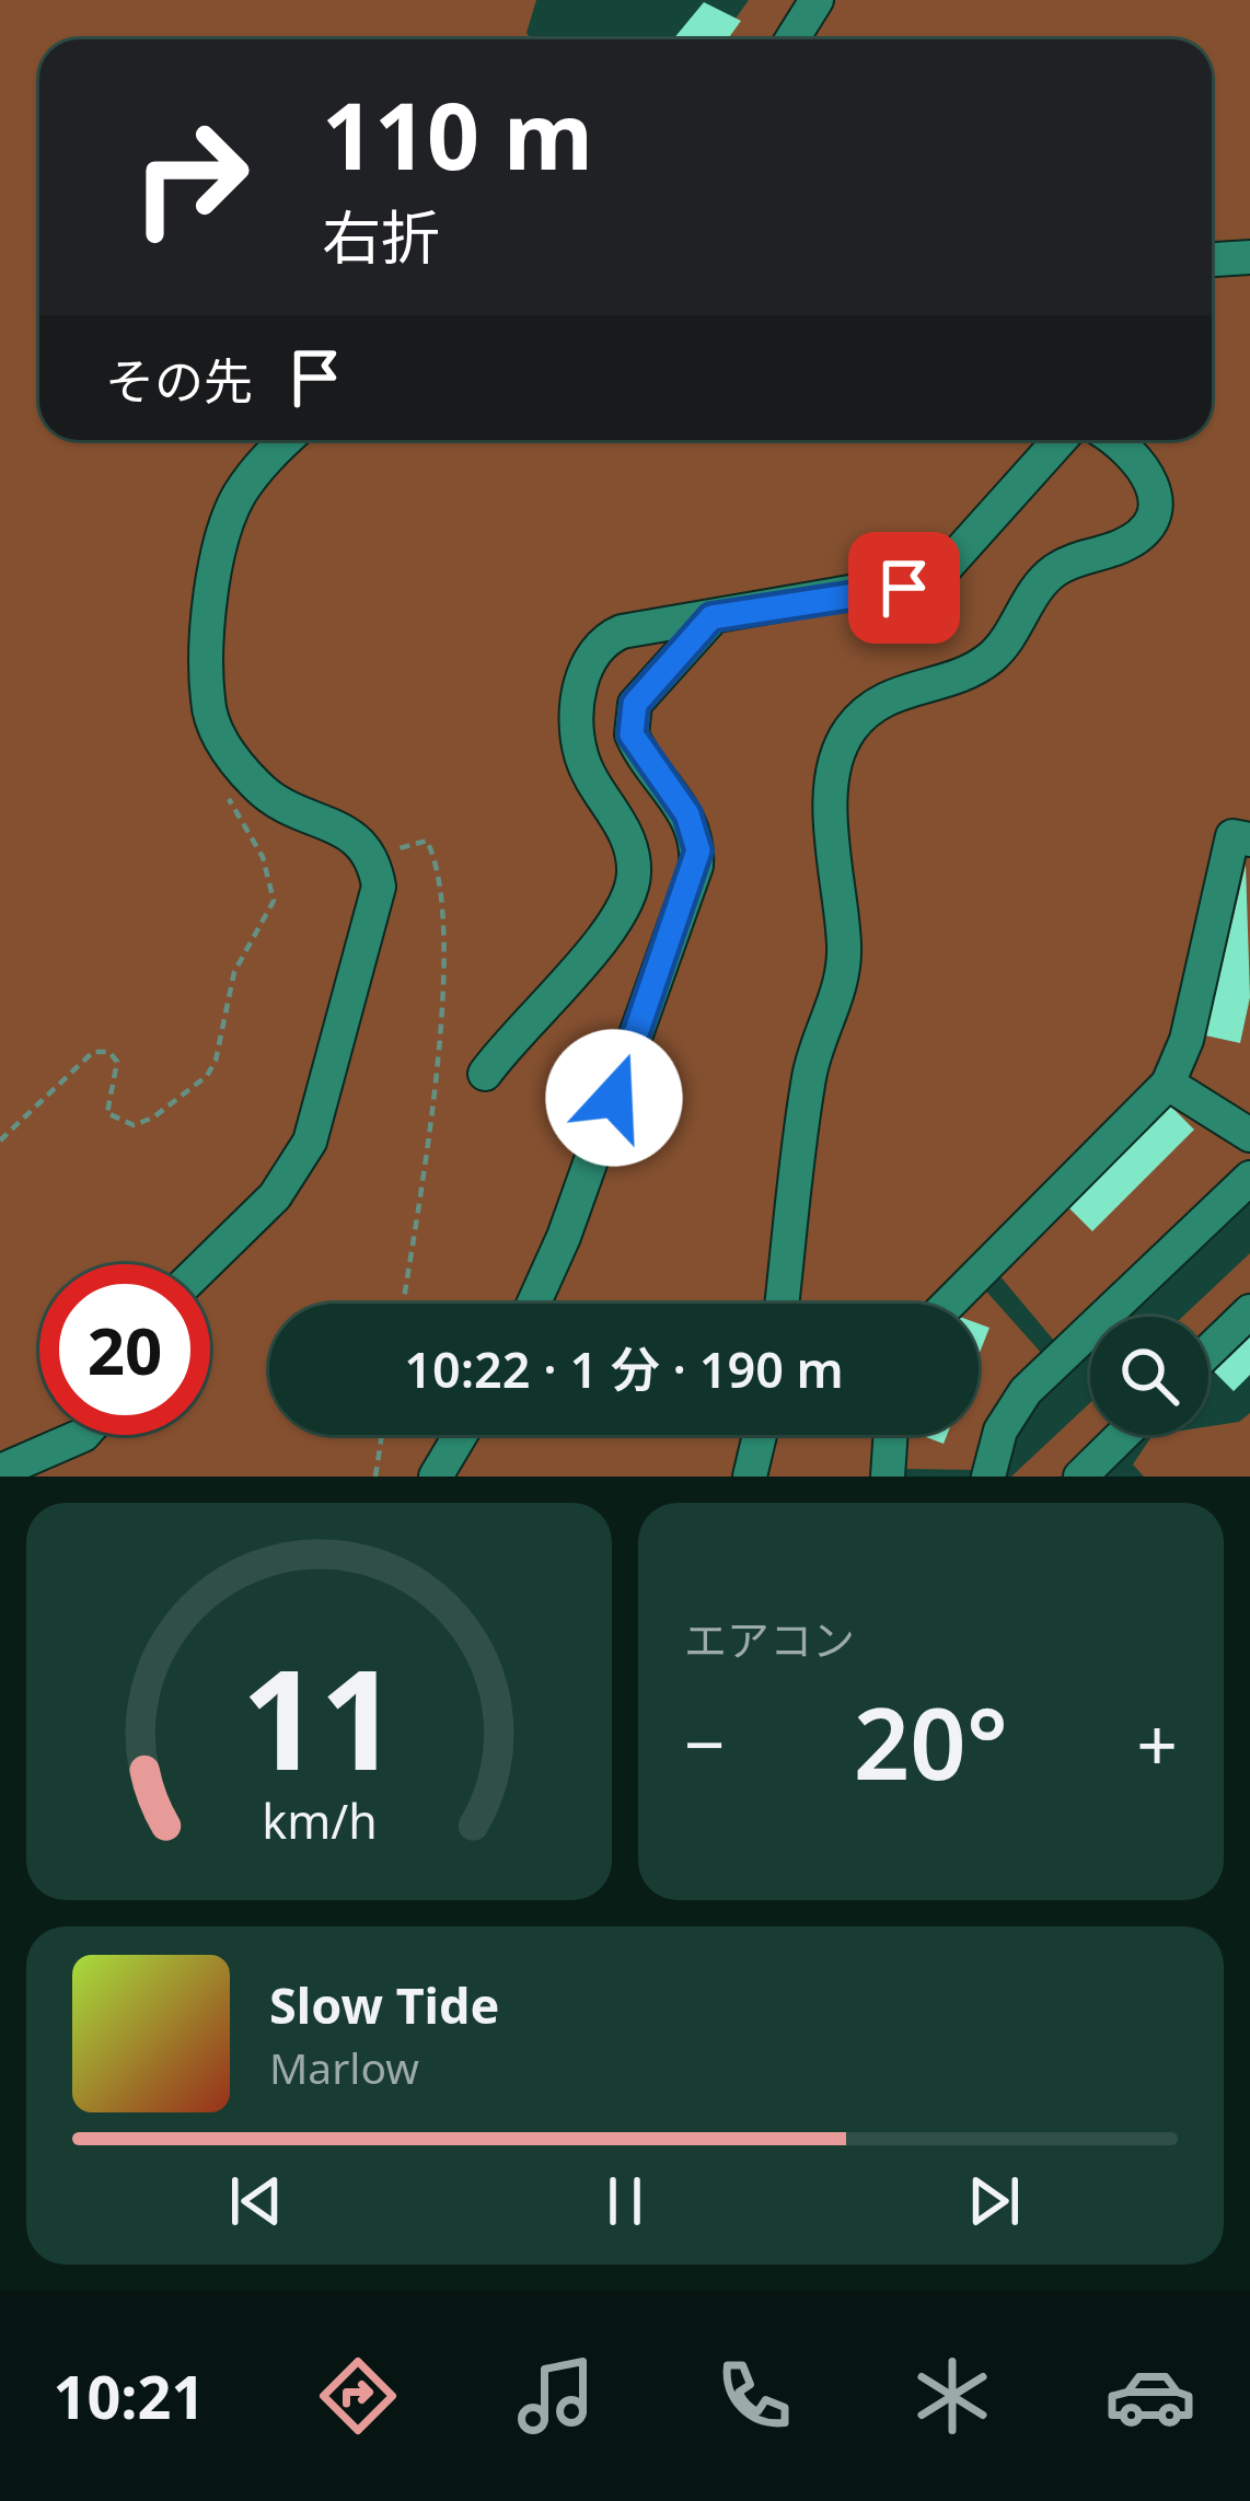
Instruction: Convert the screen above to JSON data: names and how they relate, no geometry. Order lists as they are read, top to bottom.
{
  "page": {
    "turn": ["110 m", "右折"],
    "then": "その先",
    "limit": "20",
    "trip": "10:22 · 1 分 · 190 m",
    "tile": "エアコン",
    "heat": ["−", "20°", "+"],
    "song": ["Slow Tide", "Marlow"],
    "tabs": "10:21",
    "gauge": ["11", "km/h"]
  }
}
